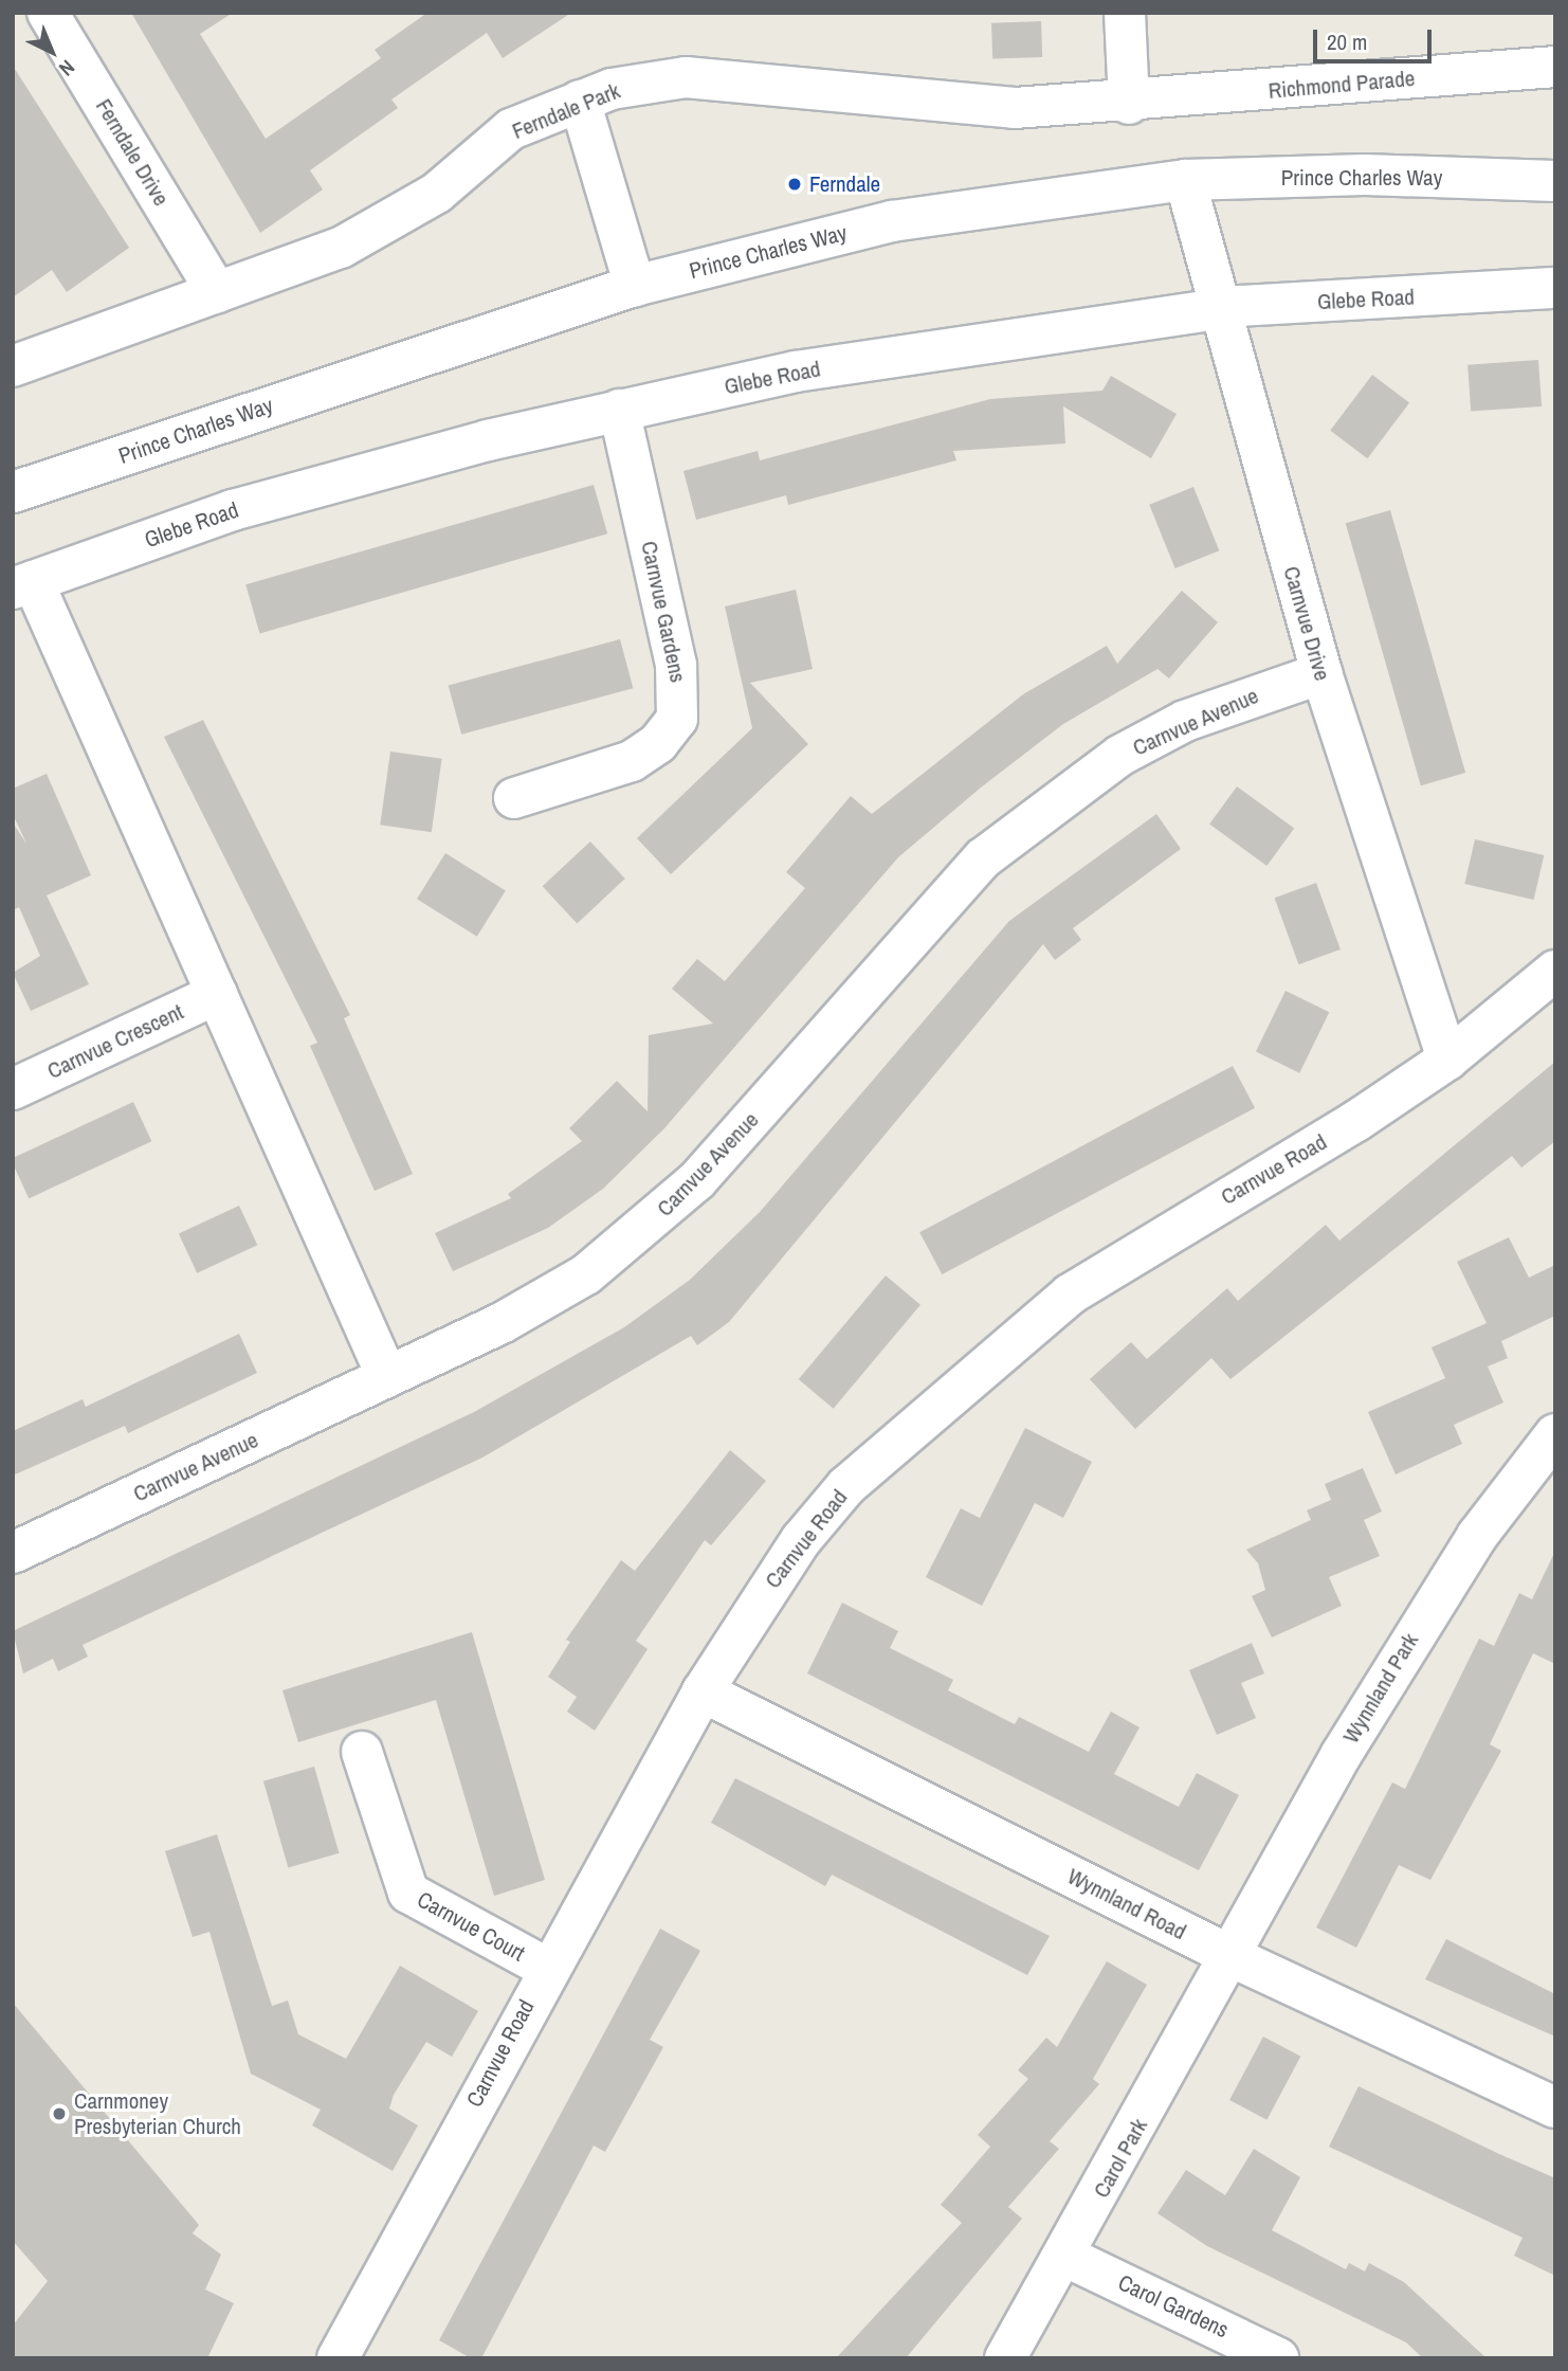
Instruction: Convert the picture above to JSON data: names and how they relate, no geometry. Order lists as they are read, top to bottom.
{
  "streets": {
    "street": [
      "Richmond Parade",
      "Ferndale Park",
      "Ferndale Drive",
      "Prince Charles Way",
      "Glebe Road",
      "Carnvue Gardens",
      "Carnvue Drive",
      "Carnvue Avenue",
      "Carnvue Crescent",
      "Carnvue Road",
      "Wynnland Park",
      "Wynnland Road",
      "Carnvue Court",
      "Carol Park",
      "Carol Gardens"
    ]
  },
  "crossings": [
    ["Richmond Parade", "Ferndale Park"],
    ["Ferndale Park", "Ferndale Drive"],
    ["Prince Charles Way", "Carnvue Drive"],
    ["Glebe Road", "Carnvue Gardens"],
    ["Glebe Road", "Carnvue Drive"],
    ["Carnvue Drive", "Carnvue Avenue"],
    ["Carnvue Drive", "Carnvue Road"],
    ["Carnvue Road", "Wynnland Road"],
    ["Carnvue Road", "Carnvue Court"],
    ["Wynnland Park", "Wynnland Road"],
    ["Wynnland Park", "Carol Park"],
    ["Wynnland Road", "Carol Park"],
    ["Carol Park", "Carol Gardens"]
  ],
  "places": ["Ferndale", "Carnmoney Presbyterian Church"],
  "scale_bar": "20 m",
  "north": "bottom right"
}
